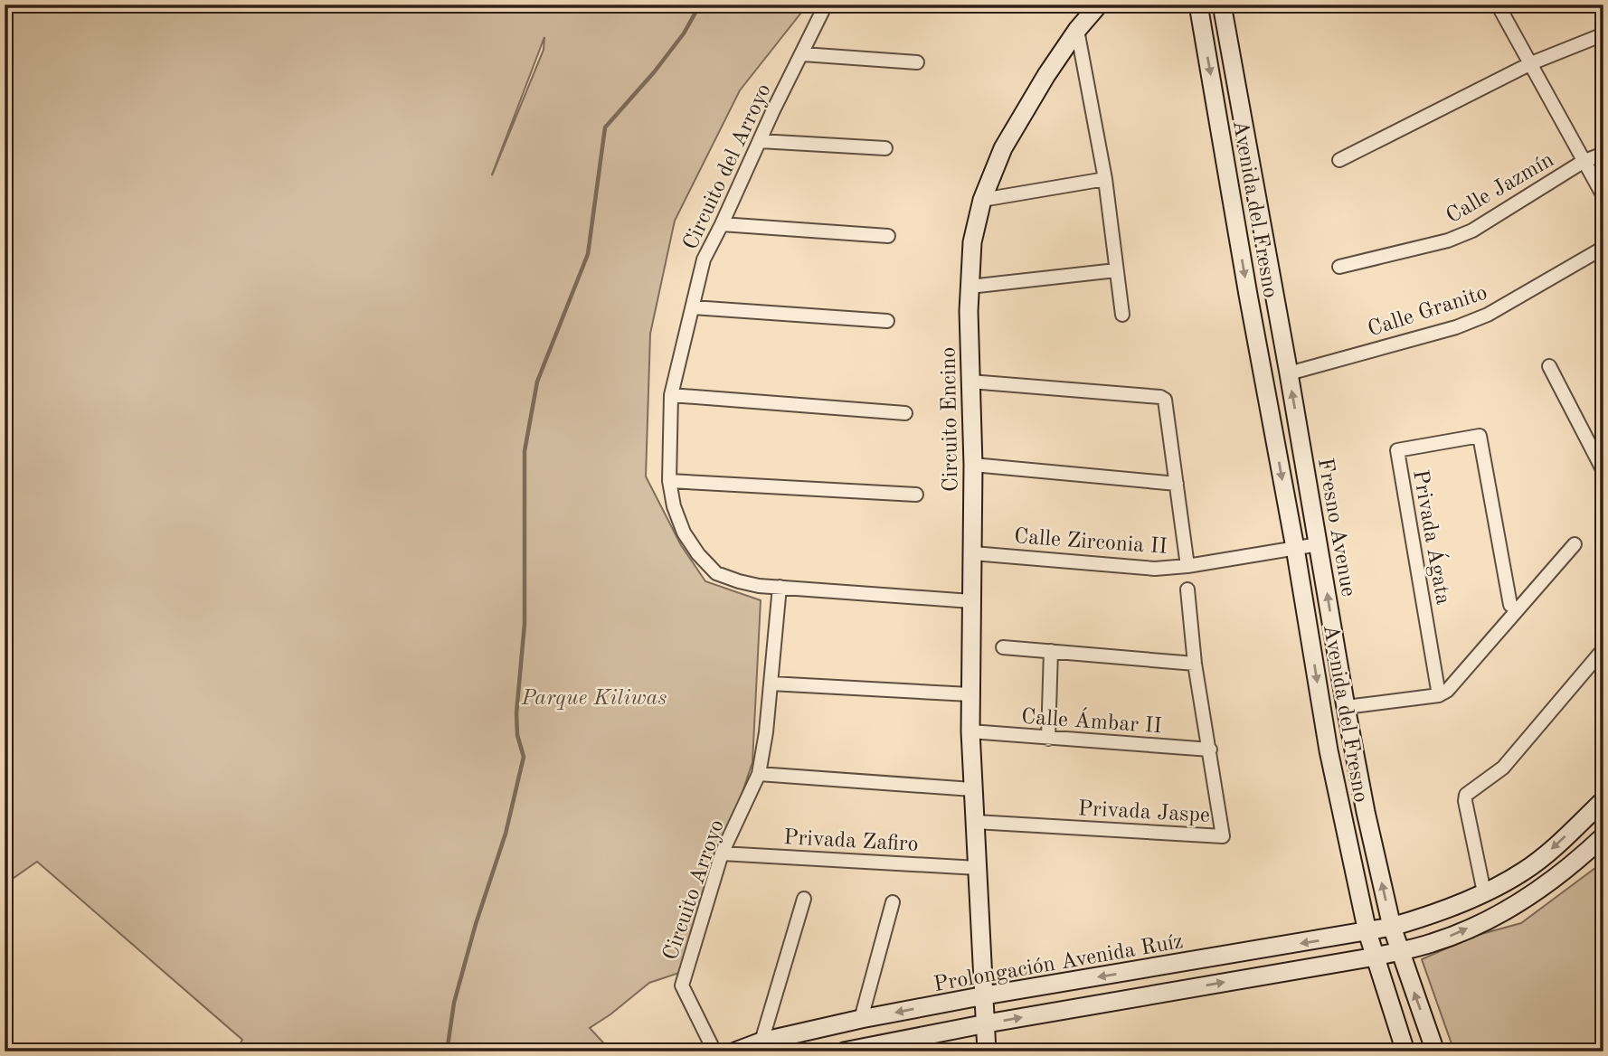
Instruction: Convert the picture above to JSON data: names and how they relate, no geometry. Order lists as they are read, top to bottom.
{
  "streets": {
    "street": [
      "Circuito del Arroyo",
      "Calle Jazmín",
      "Avenida del Fresno",
      "Calle Granito",
      "Circuito Encino",
      "Fresno Avenue",
      "Privada Ágata",
      "Calle Zirconia II",
      "Calle Ámbar II",
      "Privada Jaspe",
      "Privada Zafiro",
      "Circuito Arroyo",
      "Prolongación Avenida Ruíz"
    ]
  },
  "crossings": [
    ["Circuito del Arroyo", "Circuito Encino"],
    ["Circuito del Arroyo", "Circuito Arroyo"],
    ["Avenida del Fresno", "Calle Zirconia II"],
    ["Avenida del Fresno", "Prolongación Avenida Ruíz"],
    ["Calle Granito", "Fresno Avenue"],
    ["Circuito Encino", "Calle Zirconia II"],
    ["Circuito Encino", "Calle Ámbar II"],
    ["Circuito Encino", "Privada Jaspe"],
    ["Circuito Encino", "Privada Zafiro"],
    ["Circuito Encino", "Prolongación Avenida Ruíz"],
    ["Fresno Avenue", "Calle Zirconia II"],
    ["Fresno Avenue", "Prolongación Avenida Ruíz"],
    ["Calle Ámbar II", "Privada Jaspe"],
    ["Privada Zafiro", "Circuito Arroyo"]
  ],
  "parks": ["Parque Kiliwas"]
}
